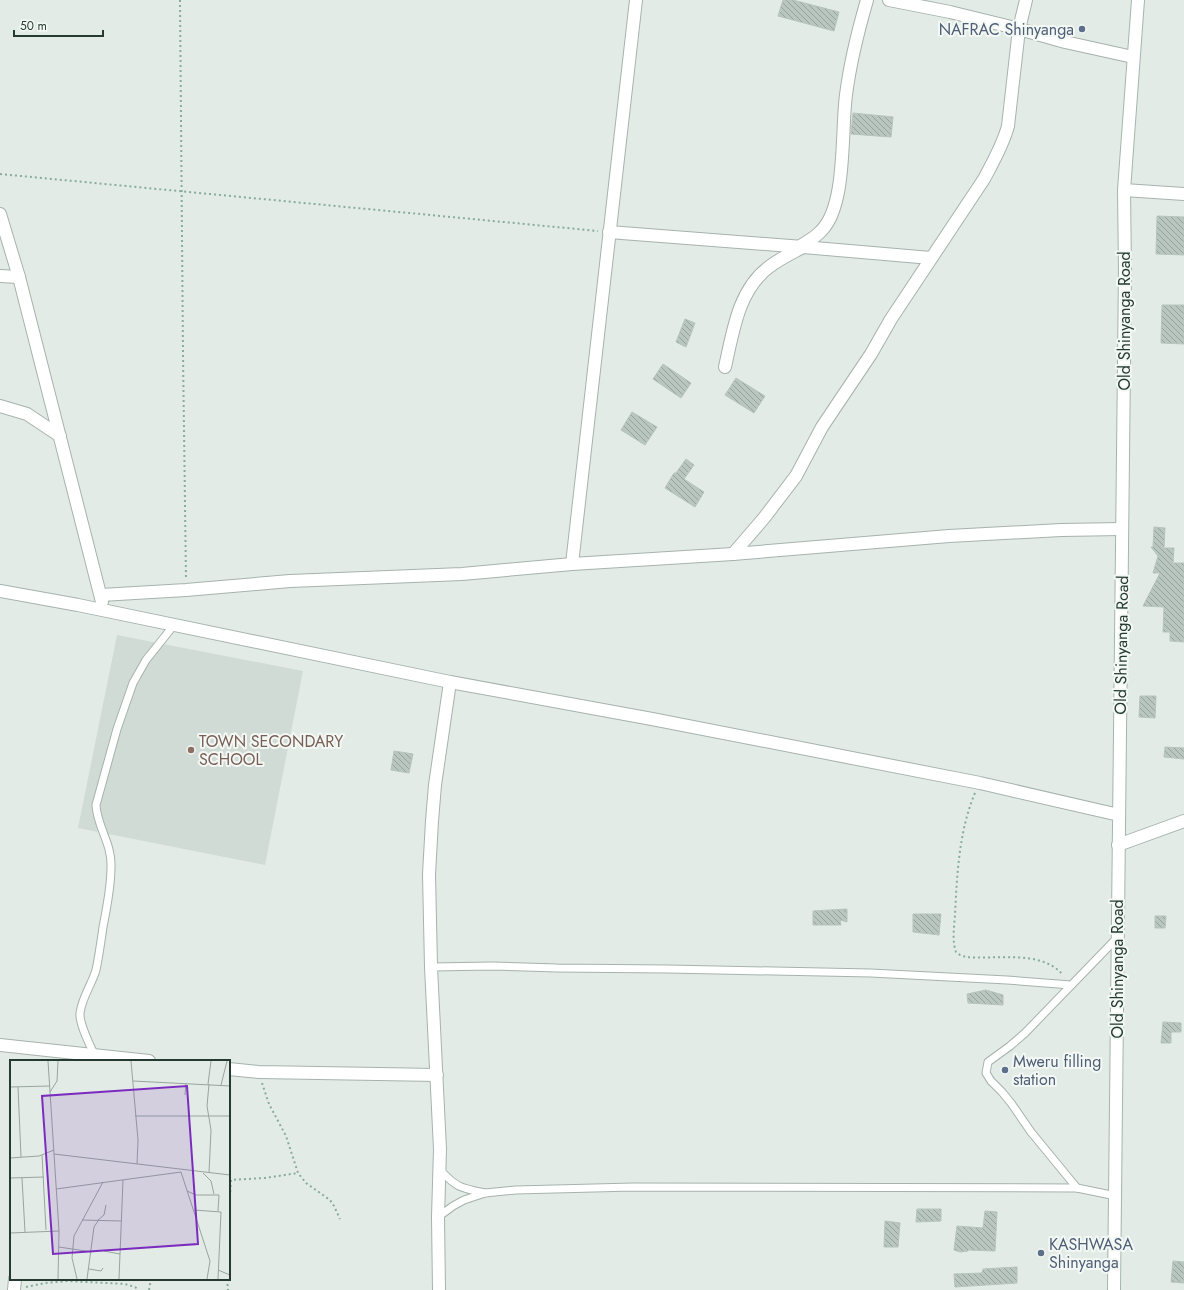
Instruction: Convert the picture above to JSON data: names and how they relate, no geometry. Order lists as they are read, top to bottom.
{
  "streets": {
    "street": ["Old Shinyanga Road"]
  },
  "places": [
    "NAFRAC Shinyanga",
    "TOWN SECONDARY SCHOOL",
    "Mweru filling station",
    "KASHWASA Shinyanga"
  ],
  "scale_bar": "50 m"
}
